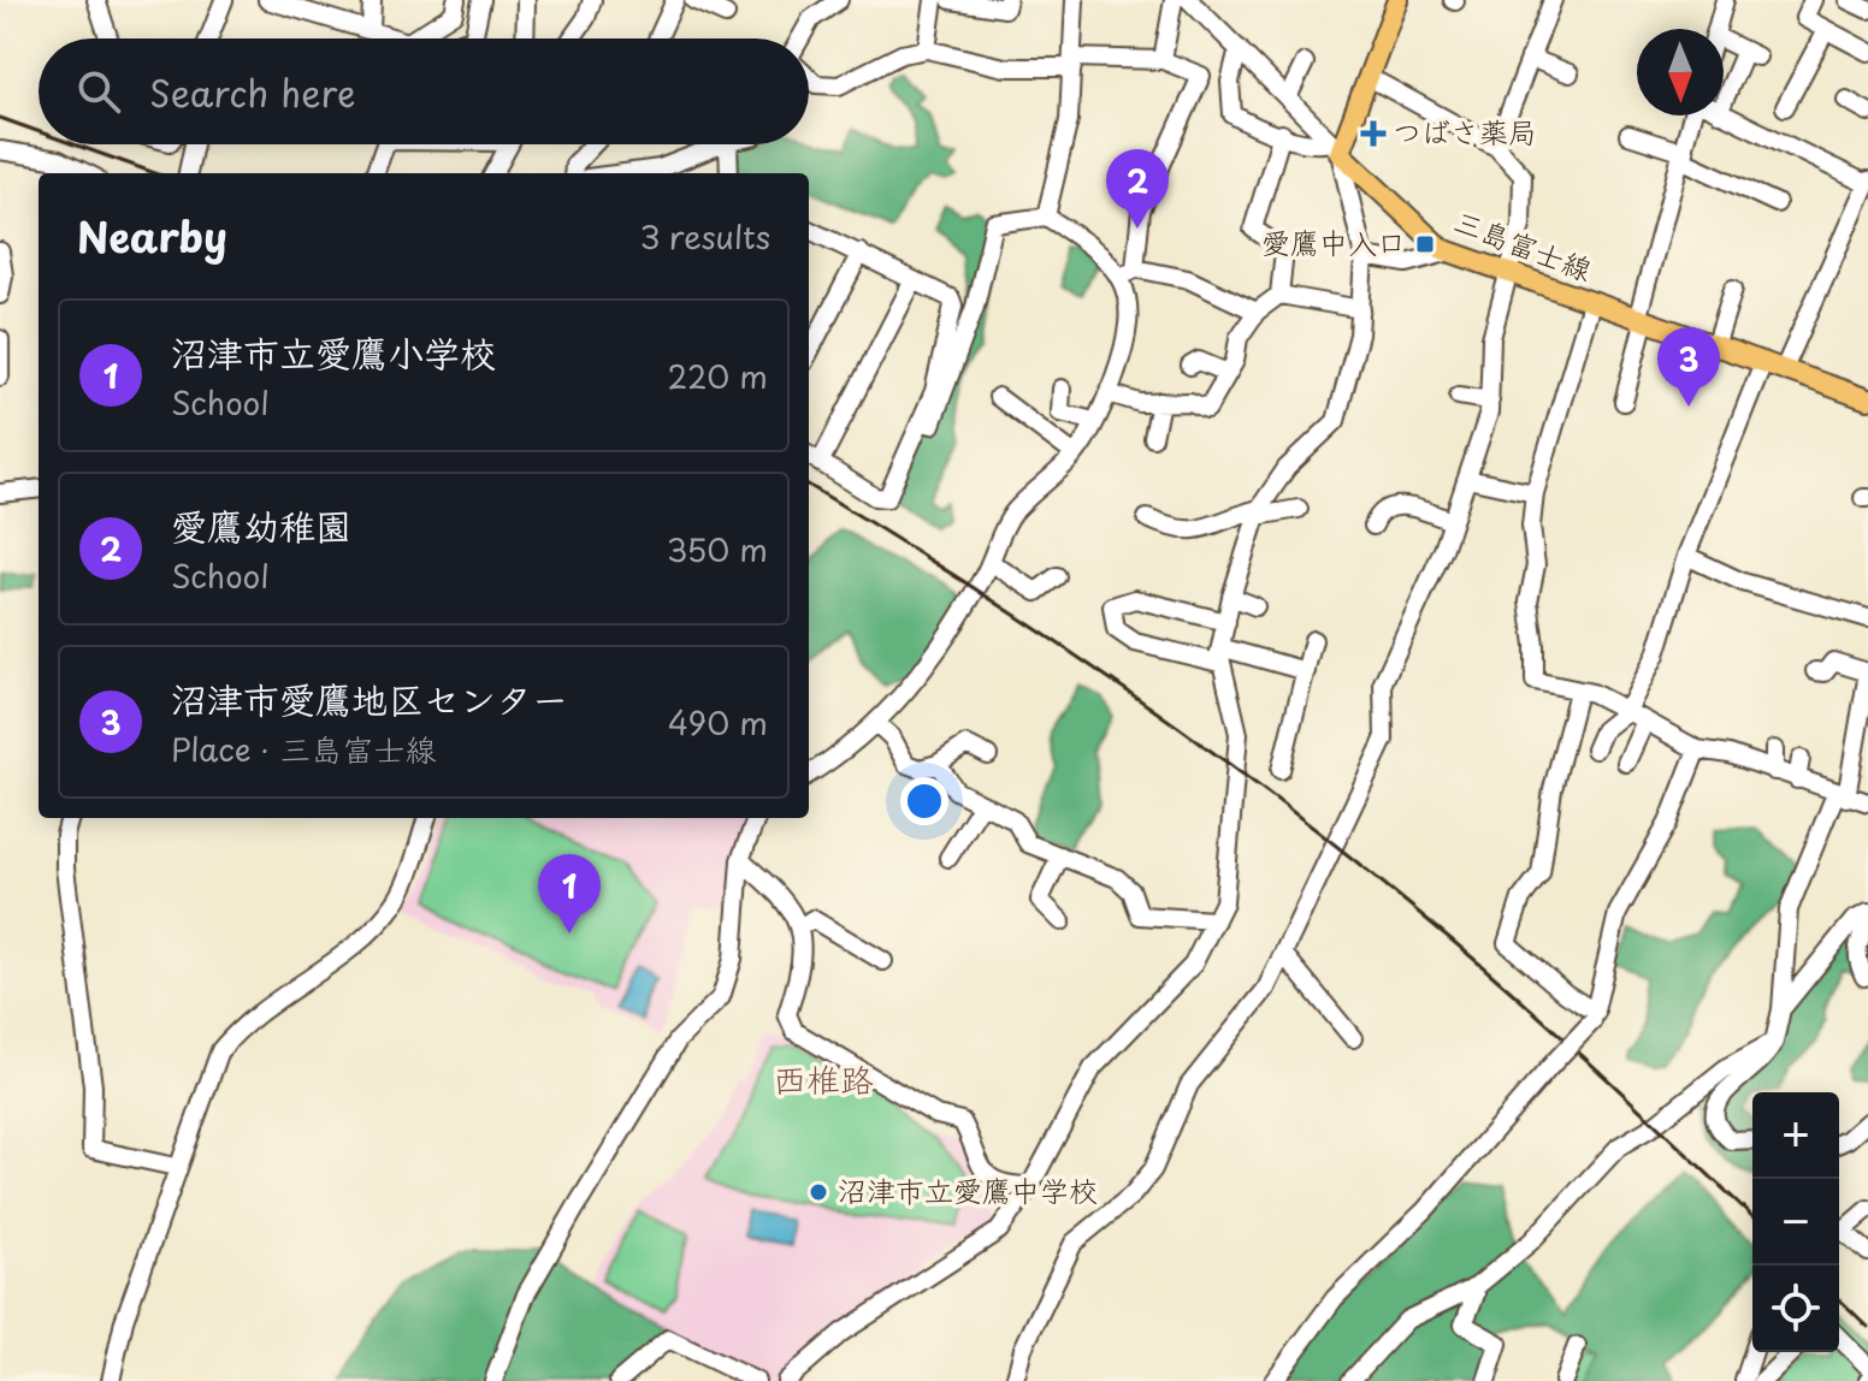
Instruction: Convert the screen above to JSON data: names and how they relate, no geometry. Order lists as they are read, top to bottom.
{
  "streets": {
    "main road": ["三島富士線"]
  },
  "districts": ["西椎路"],
  "places": {
    "health": ["つばさ薬局"],
    "transit": ["愛鷹中入口"],
    "other": ["沼津市立愛鷹中学校"]
  },
  "north": "bottom",
  "page": {
    "search": "Search here",
    "pins": ["2", "3", "1"],
    "heading": ["Nearby", "3 results"],
    "list": [
      {
        "mark": "1",
        "name": "沼津市立愛鷹小学校",
        "note": "School",
        "value": "220 m"
      },
      {
        "mark": "2",
        "name": "愛鷹幼稚園",
        "note": "School",
        "value": "350 m"
      },
      {
        "mark": "3",
        "name": "沼津市愛鷹地区センター",
        "note": "Place · 三島富士線",
        "value": "490 m"
      }
    ],
    "map_buttons": ["+", "−"]
  }
}
